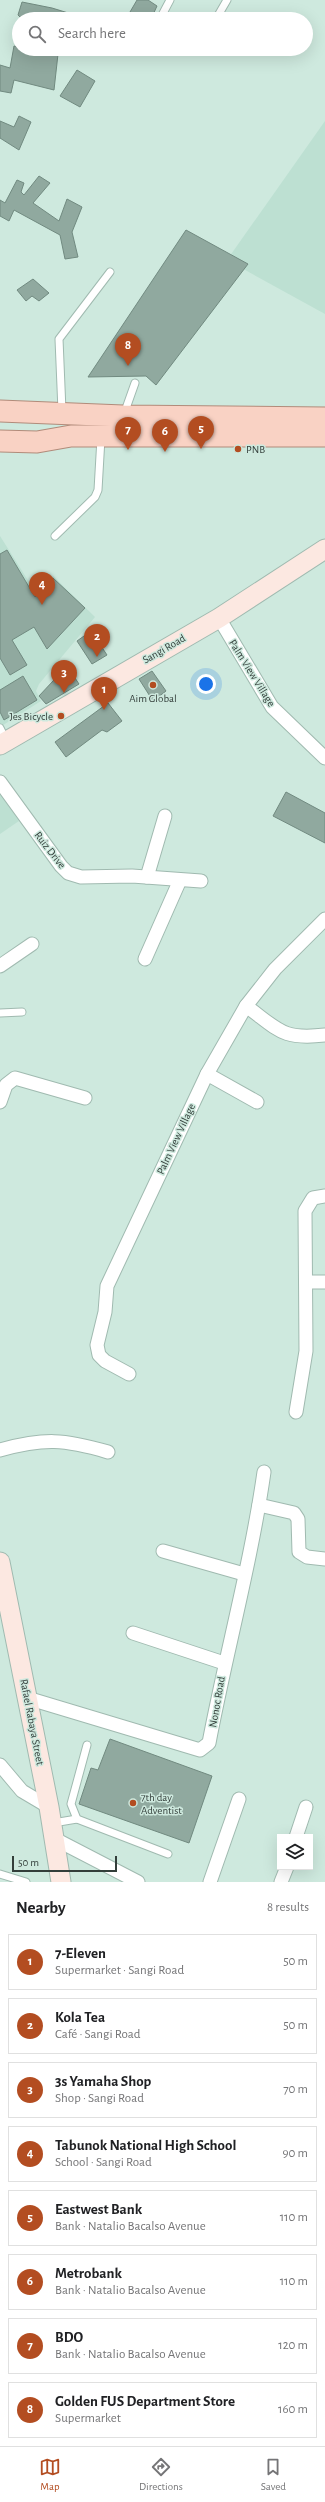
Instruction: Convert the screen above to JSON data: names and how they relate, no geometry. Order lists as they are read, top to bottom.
{
  "streets": {
    "street": [
      "Sangi Road",
      "Palm View Village",
      "Ruiz Drive",
      "Nonoc Road",
      "Rafael Rabaya Street"
    ]
  },
  "crossings": [
    ["Sangi Road", "Palm View Village"],
    ["Nonoc Road", "Rafael Rabaya Street"]
  ],
  "places": [
    "PNB",
    "Aim Global",
    "Jes Bicycle",
    "7th day Adventist"
  ],
  "scale_bar": "50 m",
  "page": {
    "search": "Search here",
    "pins": [
      "8",
      "5",
      "7",
      "6",
      "4",
      "2",
      "3",
      "1"
    ],
    "scale": "50 m",
    "heading": ["Nearby", "8 results"],
    "list": [
      {
        "mark": "1",
        "name": "7-Eleven",
        "note": "Supermarket · Sangi Road",
        "value": "50 m"
      },
      {
        "mark": "2",
        "name": "Kola Tea",
        "note": "Café · Sangi Road",
        "value": "50 m"
      },
      {
        "mark": "3",
        "name": "3s Yamaha Shop",
        "note": "Shop · Sangi Road",
        "value": "70 m"
      },
      {
        "mark": "4",
        "name": "Tabunok National High School",
        "note": "School · Sangi Road",
        "value": "90 m"
      },
      {
        "mark": "5",
        "name": "Eastwest Bank",
        "note": "Bank · Natalio Bacalso Avenue",
        "value": "110 m"
      },
      {
        "mark": "6",
        "name": "Metrobank",
        "note": "Bank · Natalio Bacalso Avenue",
        "value": "110 m"
      },
      {
        "mark": "7",
        "name": "BDO",
        "note": "Bank · Natalio Bacalso Avenue",
        "value": "120 m"
      },
      {
        "mark": "8",
        "name": "Golden FUS Department Store",
        "note": "Supermarket",
        "value": "160 m"
      }
    ],
    "nav": ["Map", "Directions", "Saved"]
  }
}
